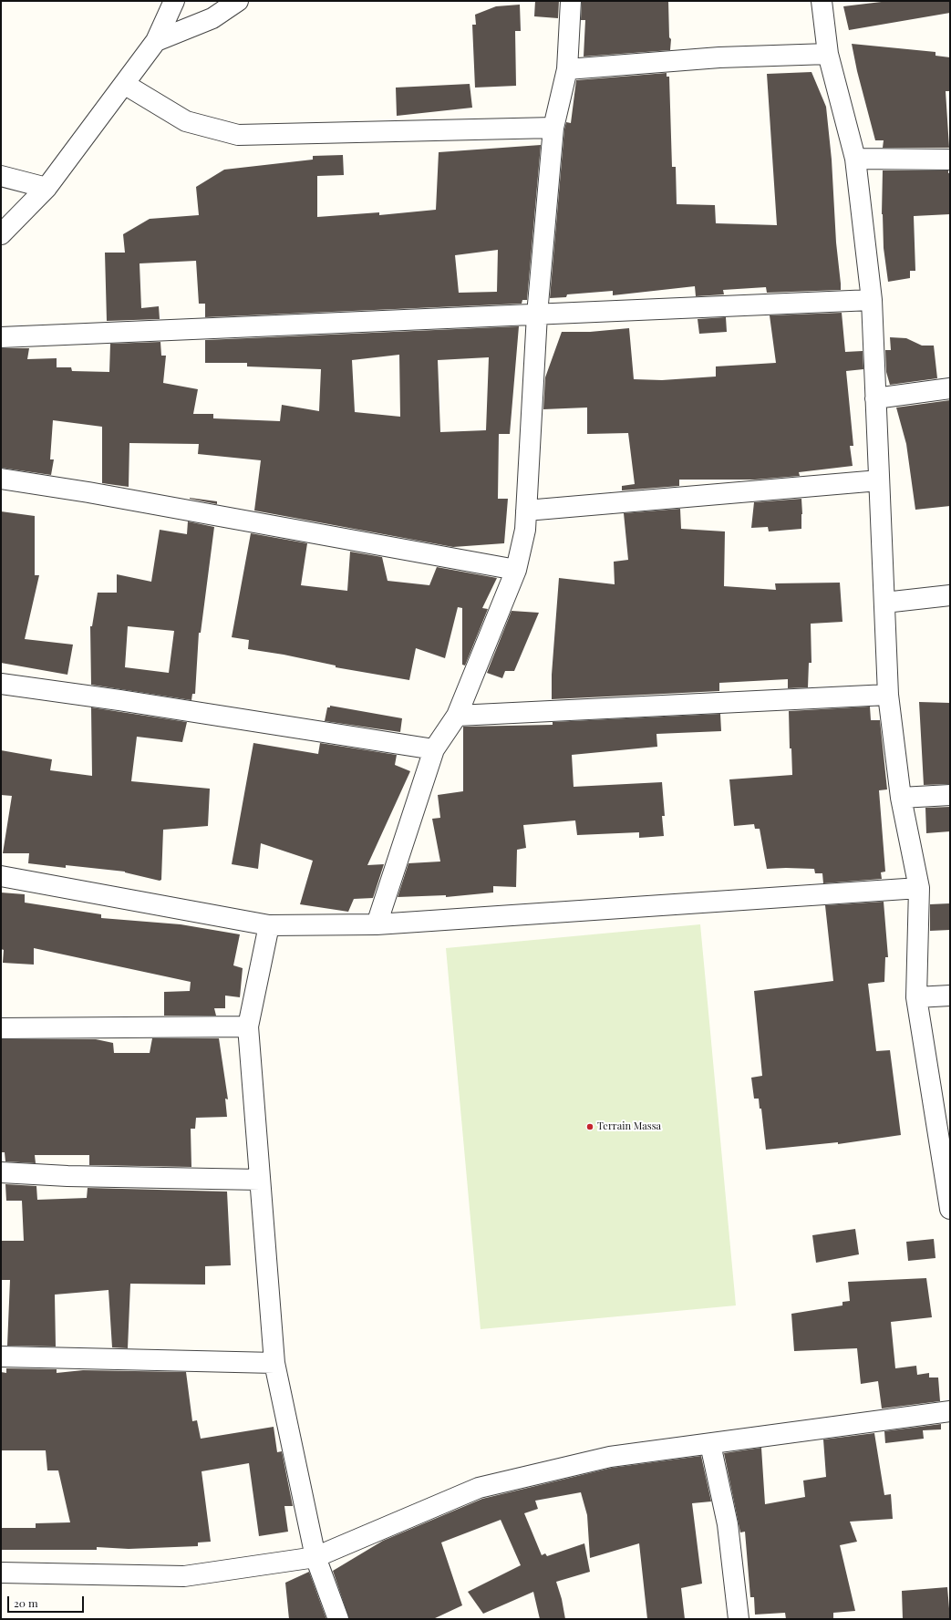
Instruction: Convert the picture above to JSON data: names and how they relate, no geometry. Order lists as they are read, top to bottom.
{
  "places": ["Terrain Massa"],
  "scale_bar": "20 m"
}
